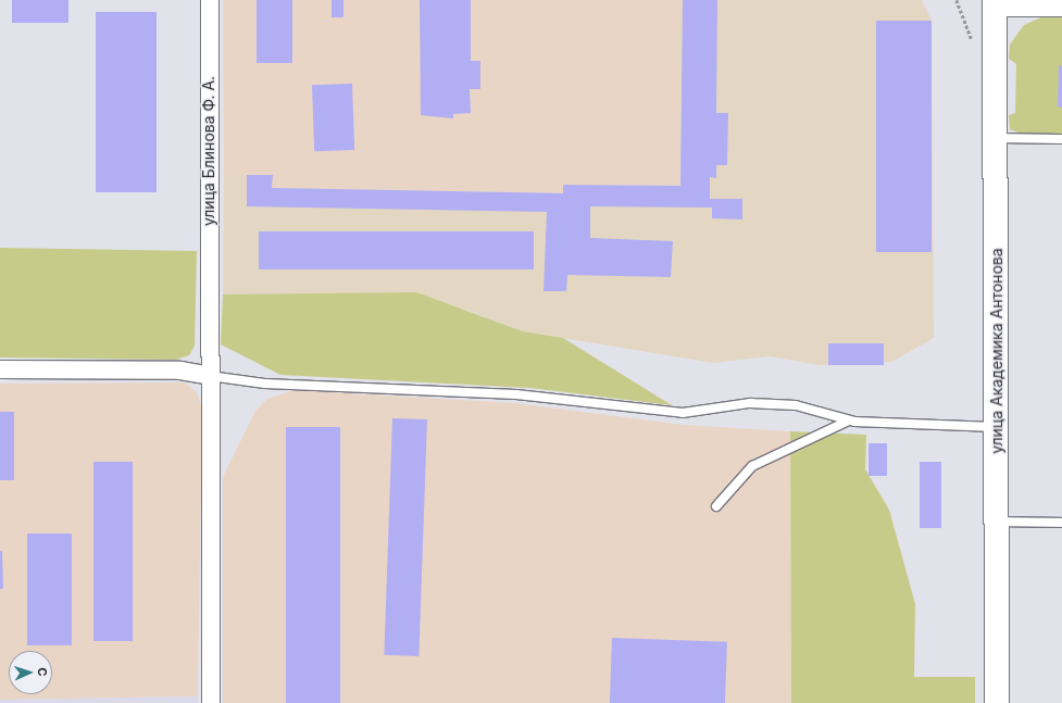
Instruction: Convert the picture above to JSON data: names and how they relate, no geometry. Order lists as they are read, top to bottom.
{
  "streets": {
    "main road": ["улица Академика Антонова"],
    "street": ["улица Блинова Ф. А."]
  },
  "north": "right"
}
